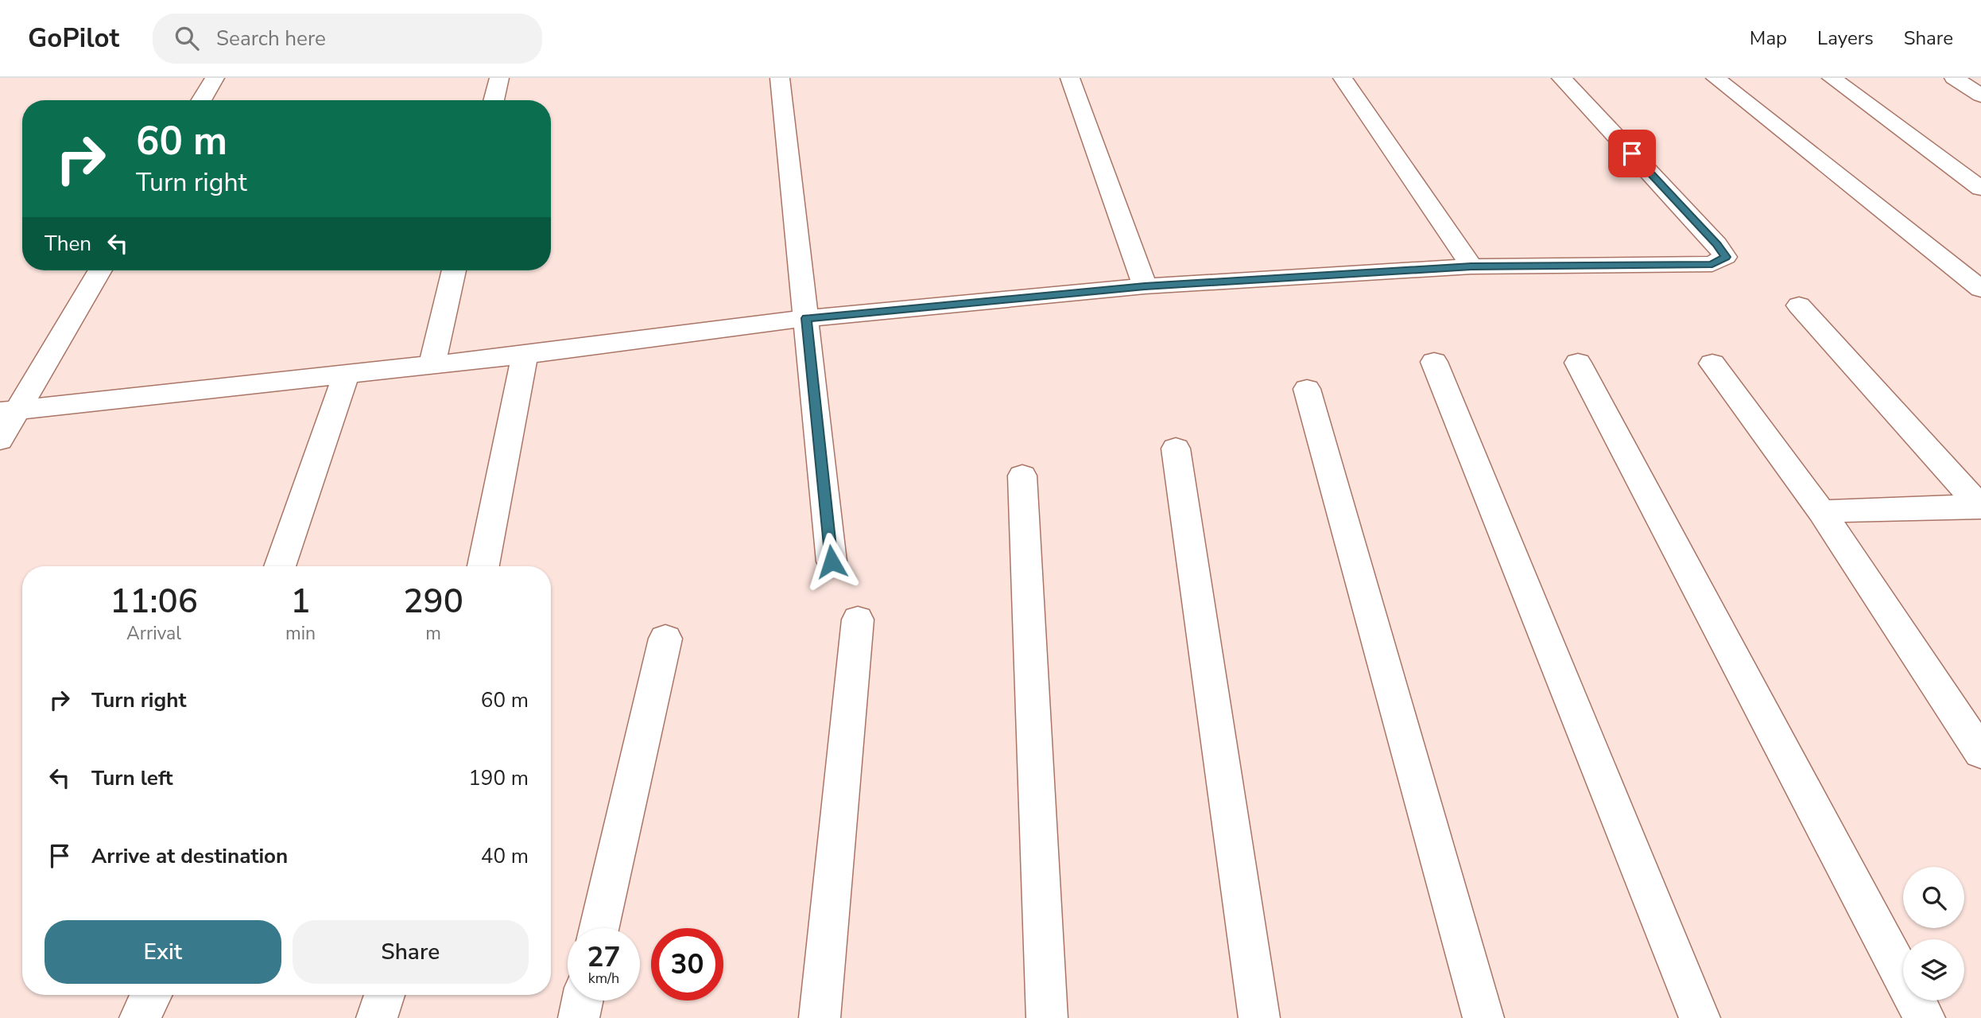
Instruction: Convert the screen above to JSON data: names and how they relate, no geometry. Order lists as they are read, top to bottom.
{
  "page": {
    "header": "GoPilot",
    "search": "Search here",
    "nav": ["Map", "Layers", "Share"],
    "turn": ["60 m", "Turn right"],
    "then": "Then",
    "eta": [
      "11:06",
      "Arrival",
      "1",
      "min",
      "290",
      "m"
    ],
    "list": [
      {
        "name": "Turn right",
        "value": "60 m"
      },
      {
        "name": "Turn left",
        "value": "190 m"
      },
      {
        "name": "Arrive at destination",
        "value": "40 m"
      }
    ],
    "buttons": ["Exit", "Share"],
    "speed": "27 km/h",
    "limit": "30"
  }
}
